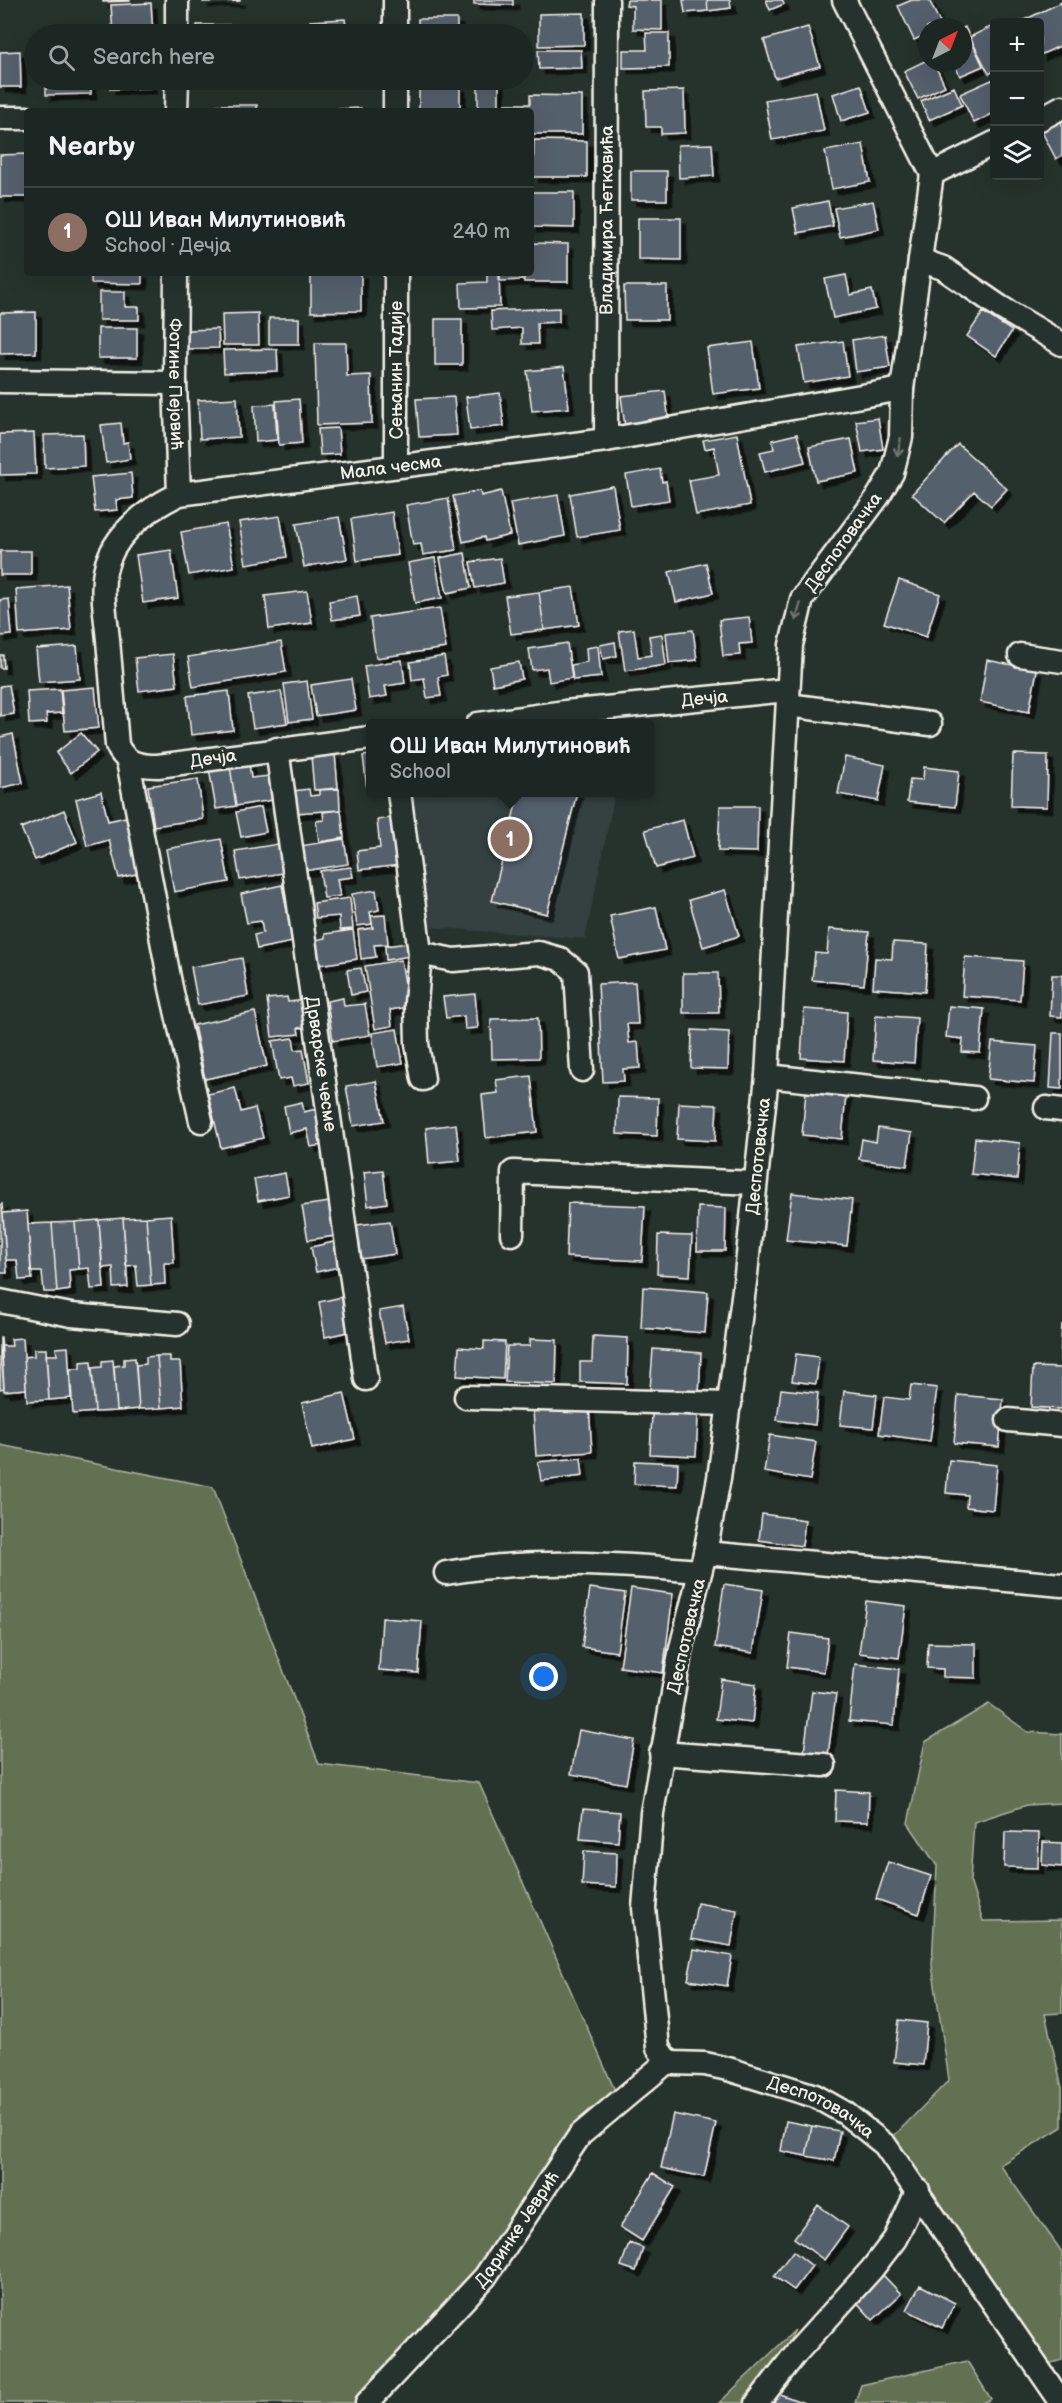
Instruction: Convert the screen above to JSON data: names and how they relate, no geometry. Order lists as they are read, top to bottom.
{
  "streets": {
    "street": [
      "Владимира Ћетковића",
      "Сењанин Тадије",
      "Фотине Пејовић",
      "Мала чесма",
      "Деспотовачка",
      "Дечја",
      "Дрварске чесме",
      "Даринке Јеврић"
    ]
  },
  "crossings": [
    ["Владимира Ћетковића", "Мала чесма"],
    ["Сењанин Тадије", "Мала чесма"],
    ["Фотине Пејовић", "Мала чесма"],
    ["Мала чесма", "Деспотовачка"],
    ["Мала чесма", "Дечја"],
    ["Деспотовачка", "Дечја"],
    ["Деспотовачка", "Даринке Јеврић"],
    ["Дечја", "Дрварске чесме"]
  ],
  "north": "top right",
  "page": {
    "map_buttons": ["+", "−"],
    "search": "Search here",
    "heading": "Nearby",
    "list": [
      {
        "mark": "1",
        "name": "ОШ Иван Милутиновић",
        "note": "School · Дечја",
        "value": "240 m"
      }
    ],
    "popup": ["ОШ Иван Милутиновић", "School"],
    "pins": "1"
  }
}
